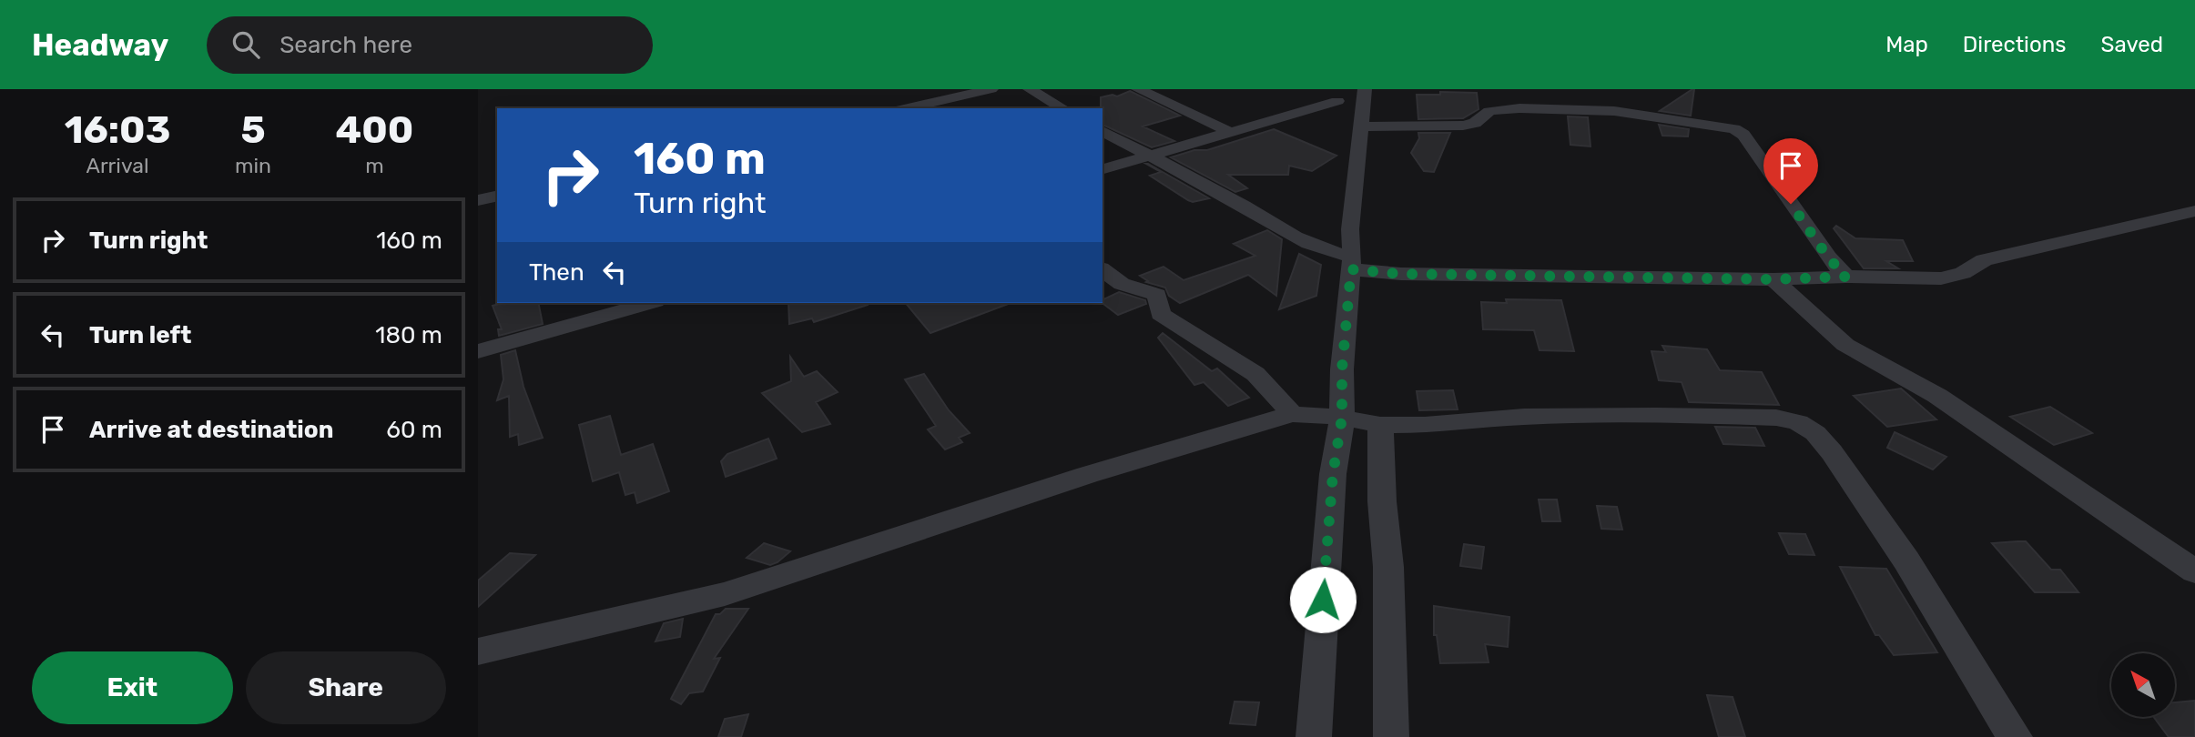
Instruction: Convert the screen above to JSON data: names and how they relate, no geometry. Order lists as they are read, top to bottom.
{
  "north": "top left",
  "page": {
    "header": "Headway",
    "search": "Search here",
    "nav": ["Map", "Directions", "Saved"],
    "eta": [
      "16:03",
      "Arrival",
      "5",
      "min",
      "400",
      "m"
    ],
    "turn": ["160 m", "Turn right"],
    "list": [
      {
        "name": "Turn right",
        "value": "160 m"
      },
      {
        "name": "Turn left",
        "value": "180 m"
      },
      {
        "name": "Arrive at destination",
        "value": "60 m"
      }
    ],
    "then": "Then",
    "buttons": ["Exit", "Share"]
  }
}
